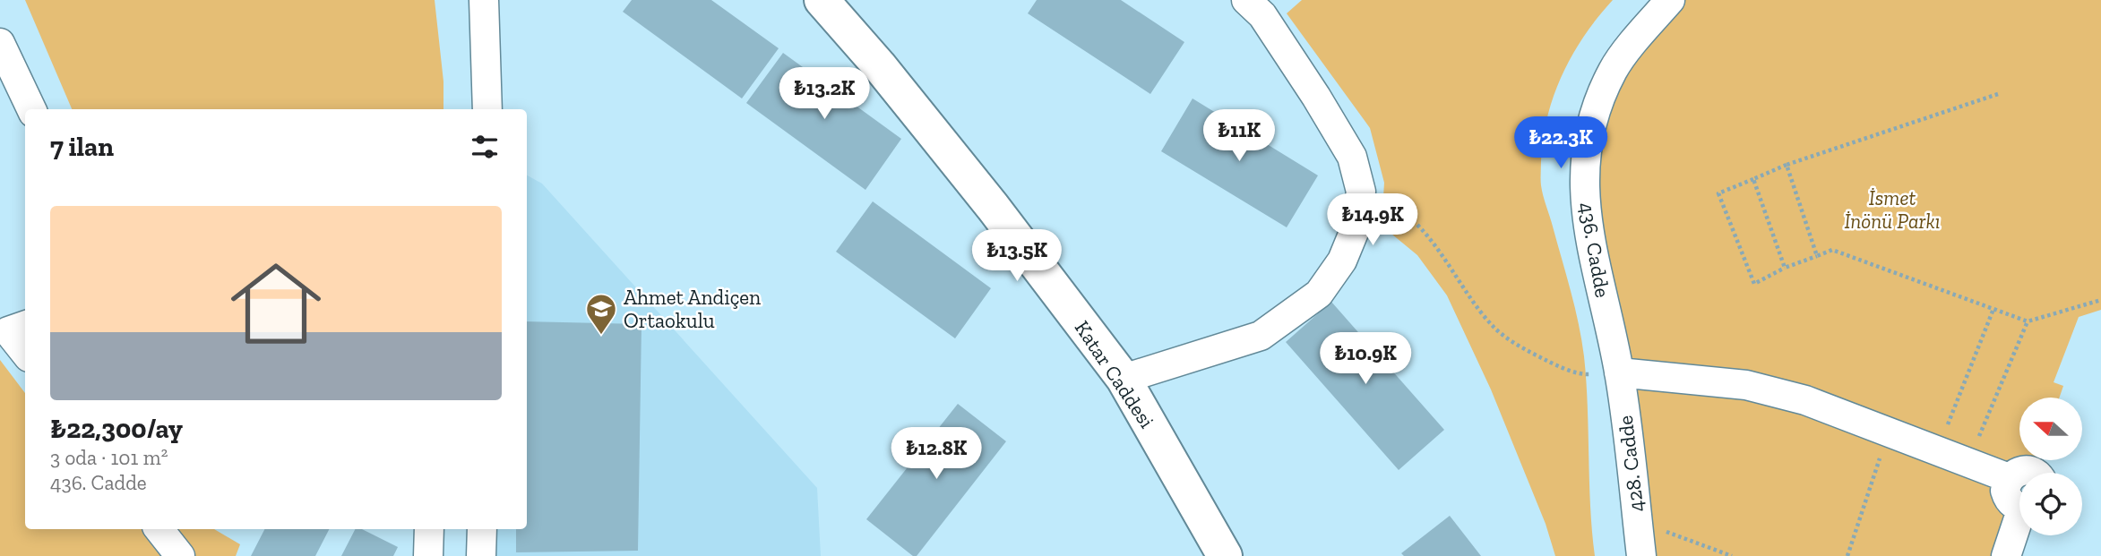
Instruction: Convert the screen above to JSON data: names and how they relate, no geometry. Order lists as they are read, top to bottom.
{
  "streets": {
    "main road": ["Katar Caddesi"],
    "street": ["436. Cadde", "428. Cadde"]
  },
  "crossings": [
    ["436. Cadde", "428. Cadde"]
  ],
  "parks": ["İsmet İnönü Parkı"],
  "places": {
    "school or university": ["Ahmet Andiçen Ortaokulu"]
  },
  "north": "left",
  "page": {
    "price": [
      "₺13.2K",
      "₺11K",
      "₺22.3K",
      "₺14.9K",
      "₺13.5K",
      "₺10.9K",
      "₺12.8K"
    ],
    "heading": "7 ilan",
    "list": [
      {
        "name": "₺22,300/ay",
        "note": "3 oda · 101 m² · 436. Cadde"
      }
    ]
  }
}
